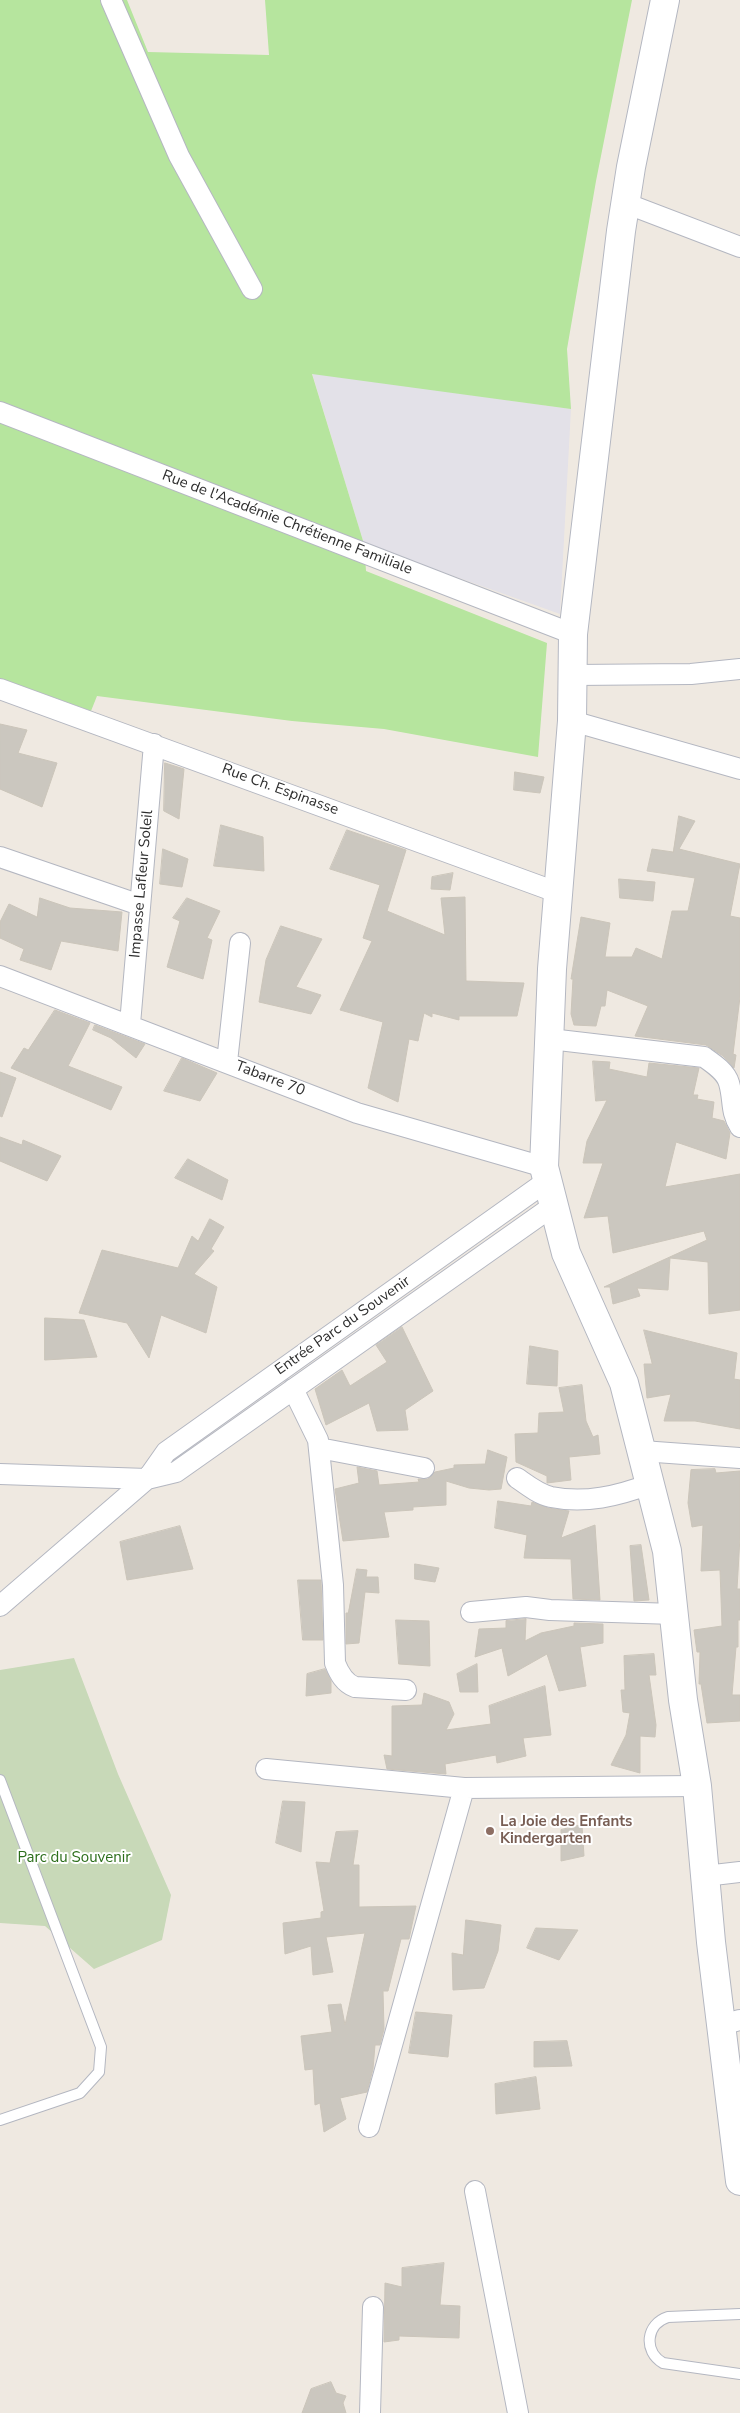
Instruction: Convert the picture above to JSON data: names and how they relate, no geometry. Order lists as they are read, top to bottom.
{
  "streets": {
    "street": [
      "Rue de l'Académie Chrétienne Familiale",
      "Rue Ch. Espinasse",
      "Impasse Lafleur Soleil",
      "Tabarre 70",
      "Entrée Parc du Souvenir"
    ]
  },
  "crossings": [
    ["Rue Ch. Espinasse", "Impasse Lafleur Soleil"],
    ["Impasse Lafleur Soleil", "Tabarre 70"],
    ["Tabarre 70", "Entrée Parc du Souvenir"]
  ],
  "parks": ["Parc du Souvenir"],
  "places": ["La Joie des Enfants Kindergarten"]
}
